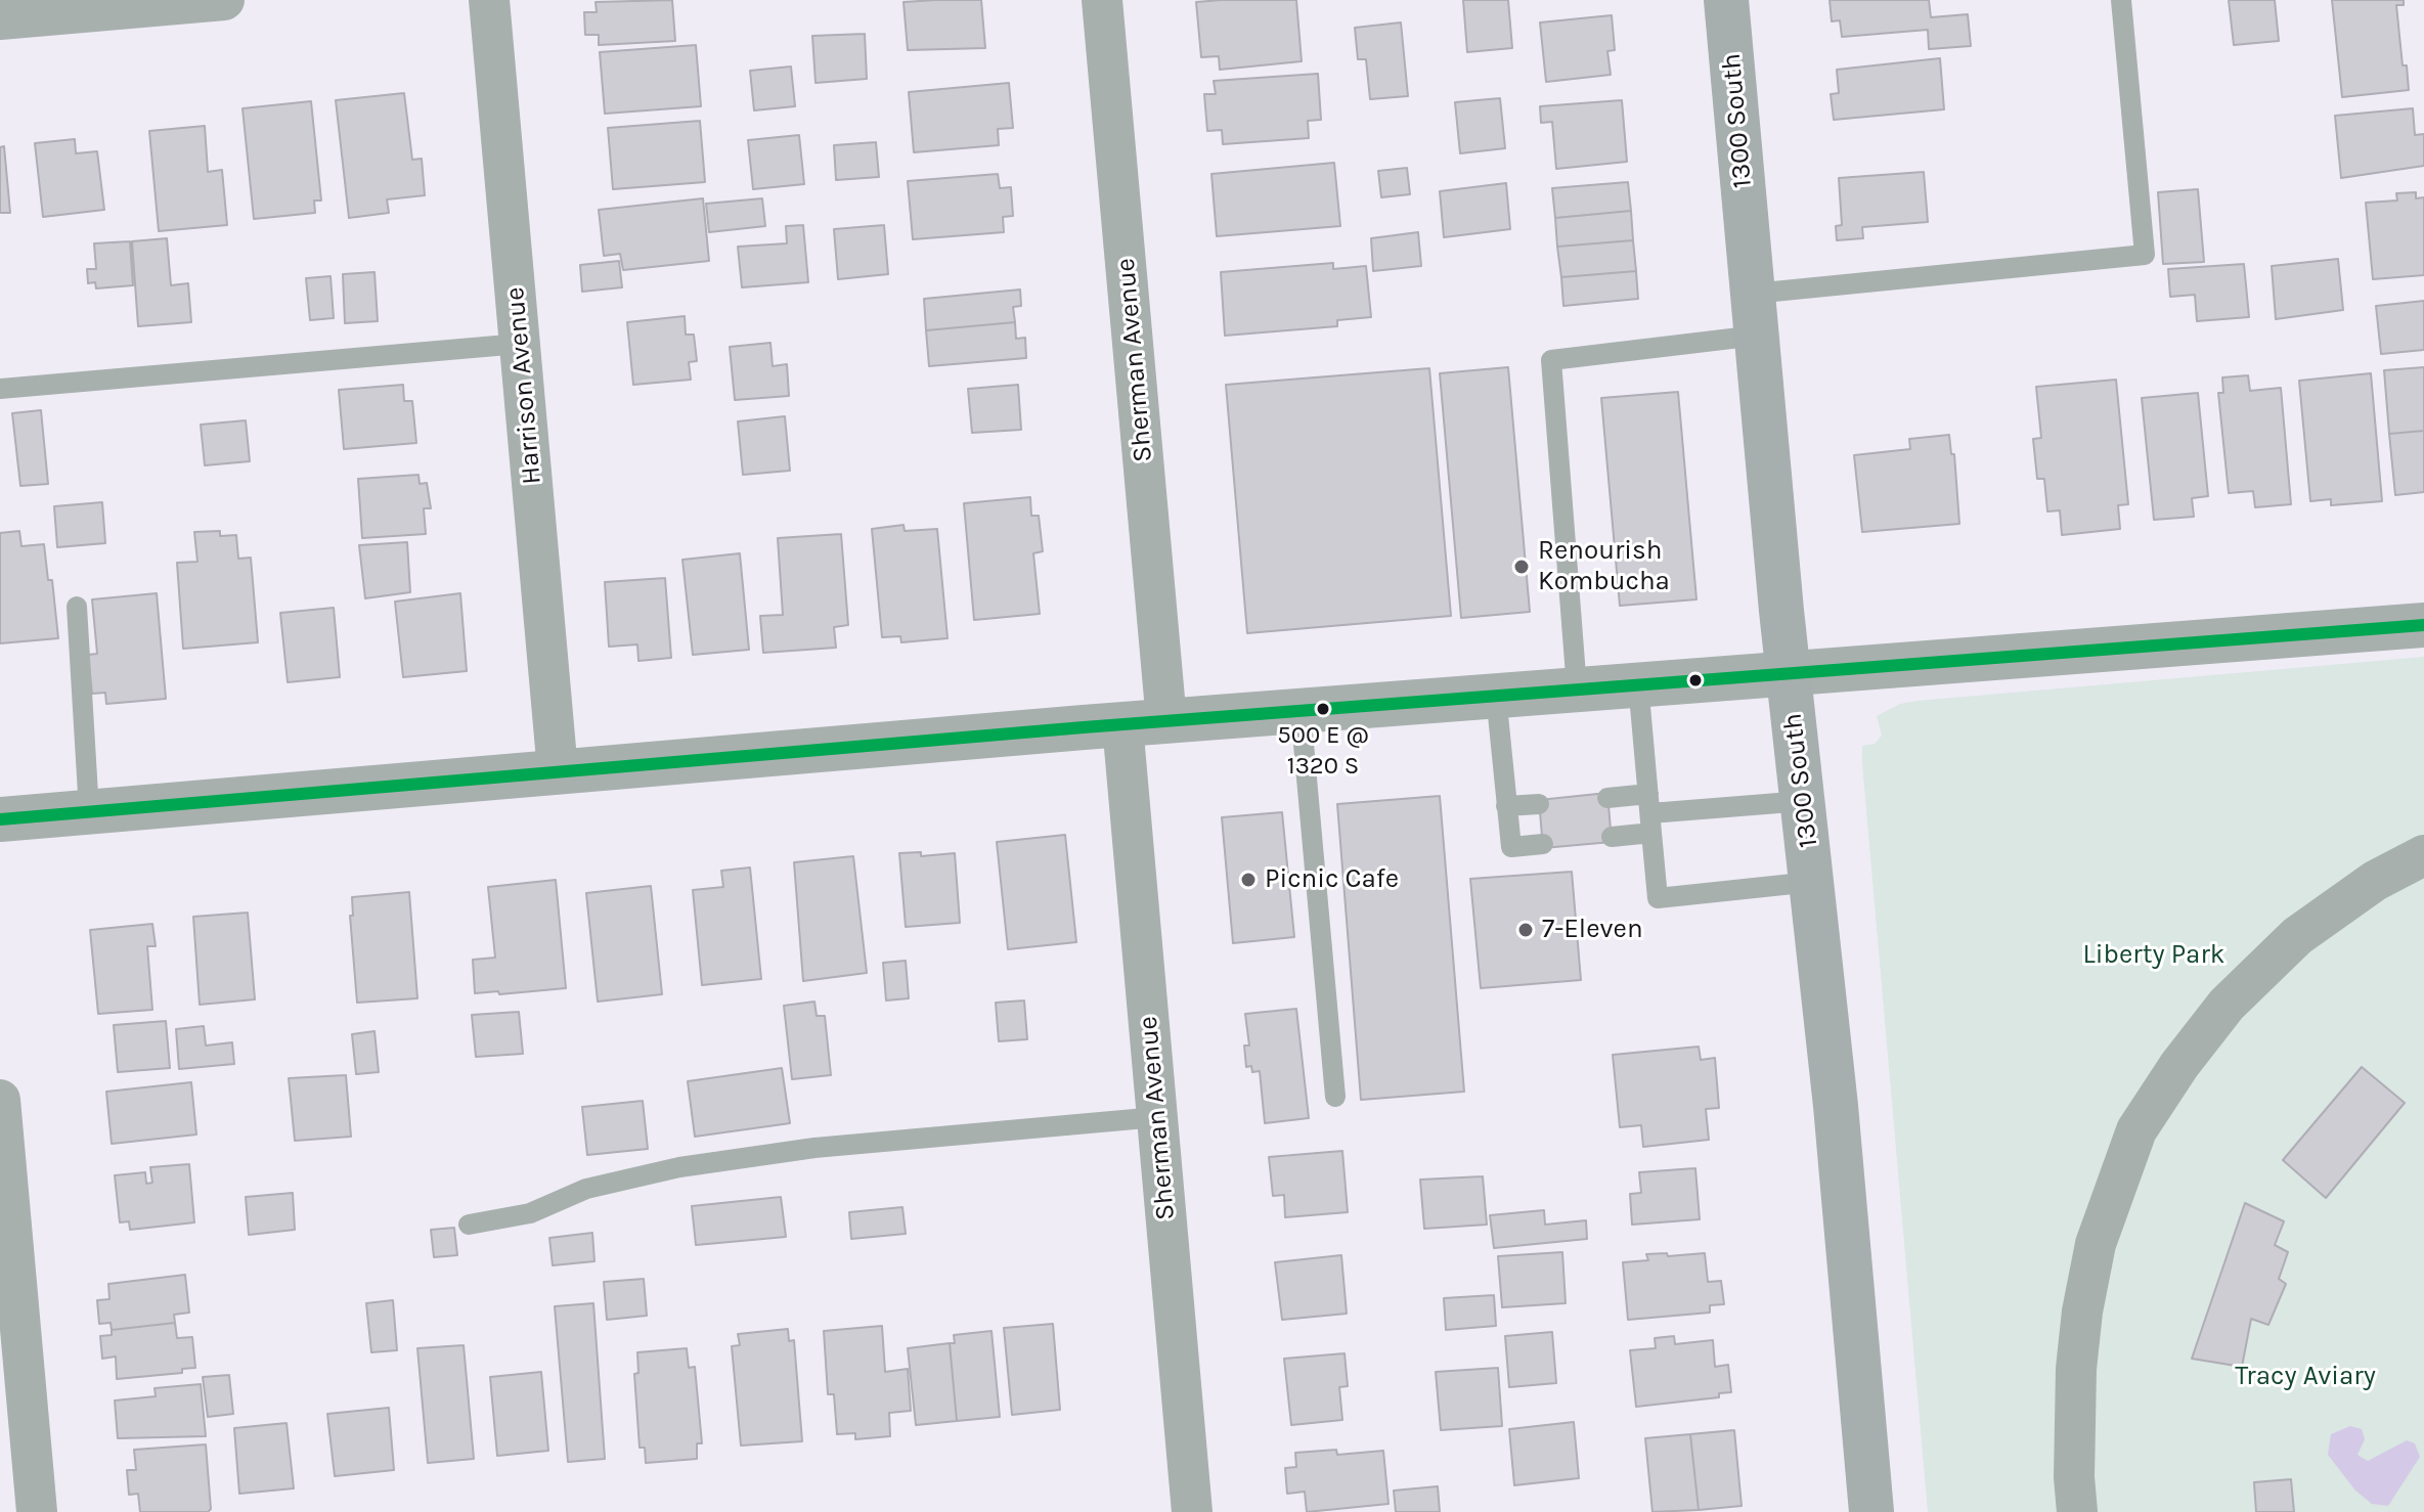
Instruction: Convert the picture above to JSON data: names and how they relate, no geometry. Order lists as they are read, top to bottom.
{
  "streets": {
    "main road": ["1300 South"],
    "street": ["Sherman Avenue", "Harrison Avenue"]
  },
  "parks": ["Liberty Park", "Tracy Aviary"],
  "places": [
    "Renourish Kombucha",
    "500 E @ 1320 S",
    "Picnic Cafe",
    "7-Eleven"
  ]
}
